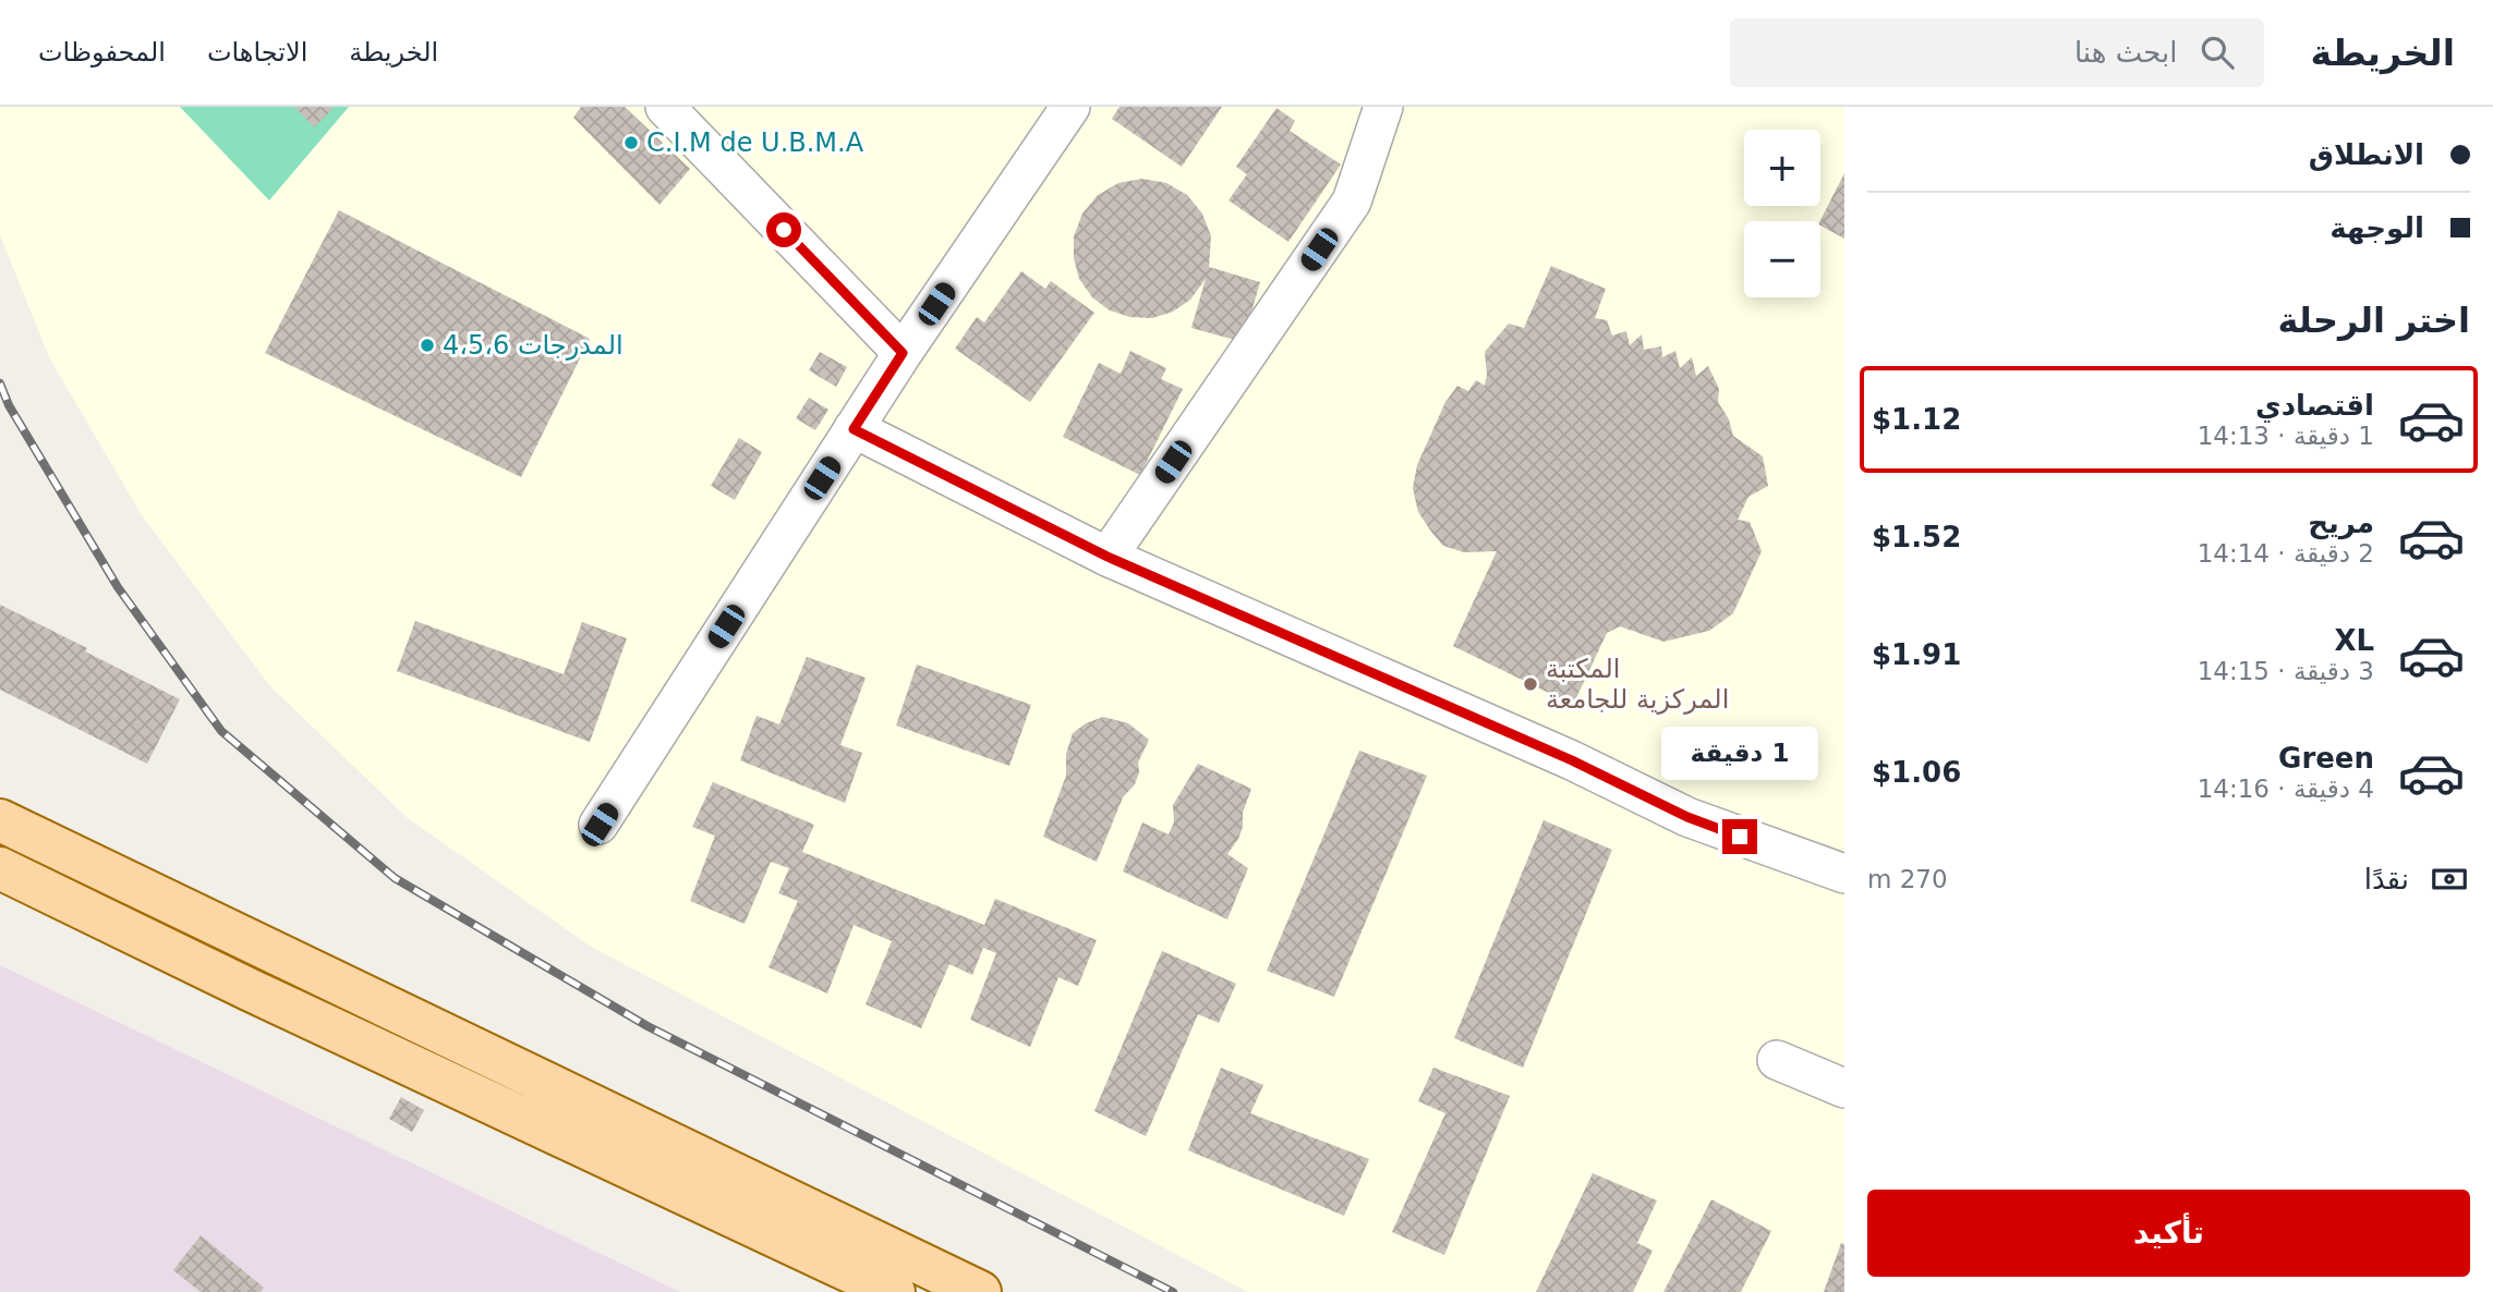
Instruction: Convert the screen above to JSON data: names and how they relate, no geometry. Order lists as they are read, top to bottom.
{
  "places": ["C.I.M de U.B.M.A", "المدرجات 4،5،6", "المكتبة المركزية للجامعة"],
  "page": {
    "header": "الخريطة",
    "search": "ابحث هنا",
    "nav": ["الخريطة", "الاتجاهات", "المحفوظات"],
    "banner": ["الانطلاق", "الوجهة"],
    "map_buttons": ["+", "−"],
    "heading": "اختر الرحلة",
    "list": [
      {
        "name": "اقتصادي",
        "note": "1 دقيقة · 14:13",
        "value": "$1.12"
      },
      {
        "name": "مريح",
        "note": "2 دقيقة · 14:14",
        "value": "$1.52"
      },
      {
        "name": "XL",
        "note": "3 دقيقة · 14:15",
        "value": "$1.91"
      },
      {
        "name": "Green",
        "note": "4 دقيقة · 14:16",
        "value": "$1.06"
      }
    ],
    "bubble": "1 دقيقة",
    "pay": ["نقدًا", "270 m"],
    "buttons": "تأكيد"
  }
}
